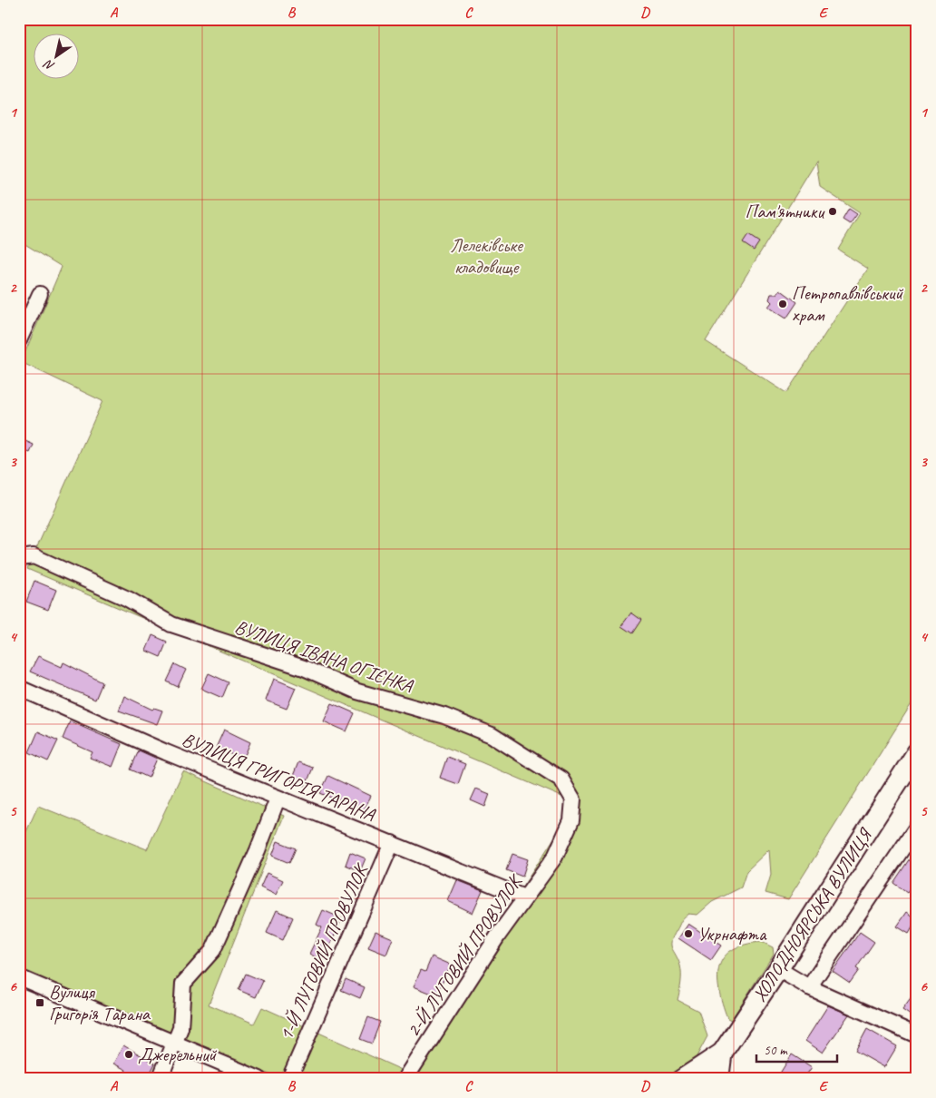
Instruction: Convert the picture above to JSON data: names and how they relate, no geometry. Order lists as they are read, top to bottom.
{
  "streets": {
    "main road": ["ХОЛОДНОЯРСЬКА ВУЛИЦЯ"],
    "street": [
      "ВУЛИЦЯ ІВАНА ОГІЄНКА",
      "ВУЛИЦЯ ГРИГОРІЯ ТАРАНА",
      "1-Й ЛУГОВИЙ ПРОВУЛОК",
      "2-Й ЛУГОВИЙ ПРОВУЛОК"
    ]
  },
  "crossings": [
    ["ВУЛИЦЯ ІВАНА ОГІЄНКА", "2-Й ЛУГОВИЙ ПРОВУЛОК"],
    ["ВУЛИЦЯ ГРИГОРІЯ ТАРАНА", "1-Й ЛУГОВИЙ ПРОВУЛОК"],
    ["ВУЛИЦЯ ГРИГОРІЯ ТАРАНА", "2-Й ЛУГОВИЙ ПРОВУЛОК"]
  ],
  "parks": ["Лелеківське кладовище"],
  "places": {
    "other": [
      "Пам'ятники",
      "Петропавлівський храм",
      "Укрнафта",
      "Джерельний"
    ],
    "transit": ["Вулиця Григорія Тарана"]
  },
  "scale_bar": "50 m",
  "north": "bottom left",
  "grid": {
    "columns": [
      "A",
      "B",
      "C",
      "D",
      "E"
    ],
    "rows": [
      "1",
      "2",
      "3",
      "4",
      "5",
      "6"
    ]
  }
}
